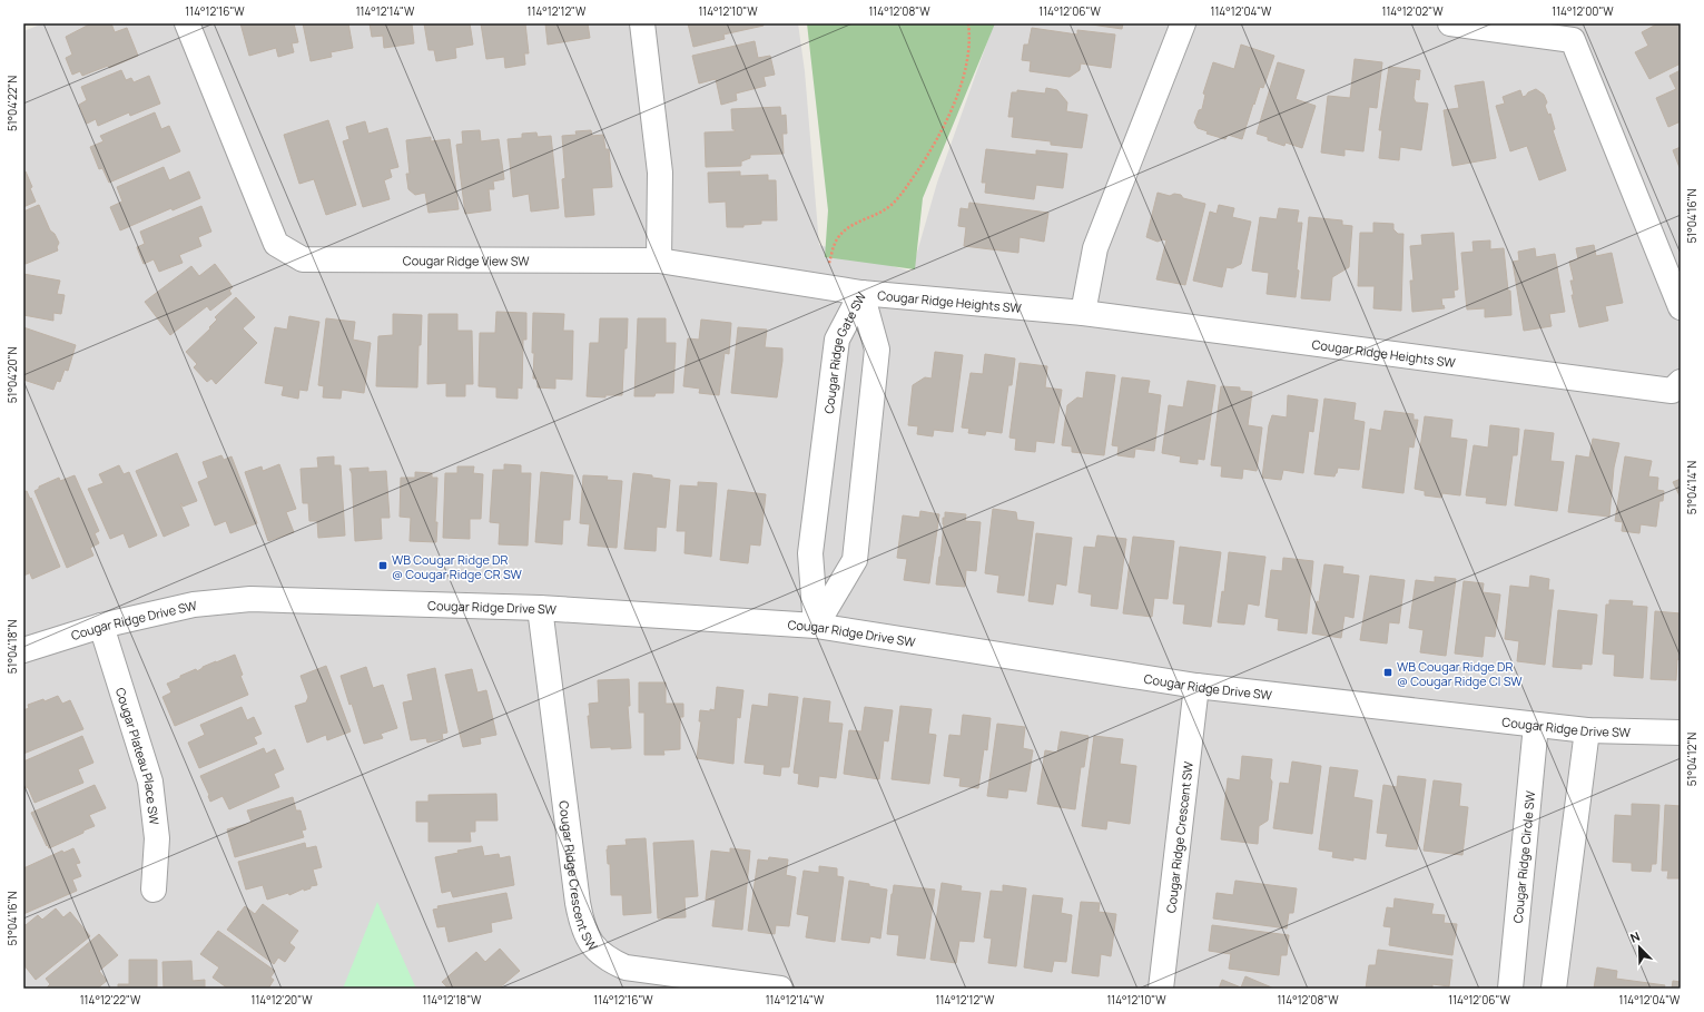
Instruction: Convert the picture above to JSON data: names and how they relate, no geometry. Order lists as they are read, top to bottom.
{
  "streets": {
    "street": [
      "Cougar Ridge View SW",
      "Cougar Ridge Heights SW",
      "Cougar Ridge Gate SW",
      "Cougar Ridge Drive SW",
      "Cougar Plateau Place SW",
      "Cougar Ridge Crescent SW",
      "Cougar Ridge Circle SW"
    ]
  },
  "crossings": [
    ["Cougar Ridge View SW", "Cougar Ridge Heights SW"],
    ["Cougar Ridge Heights SW", "Cougar Ridge Gate SW"],
    ["Cougar Ridge Gate SW", "Cougar Ridge Drive SW"],
    ["Cougar Ridge Drive SW", "Cougar Plateau Place SW"],
    ["Cougar Ridge Drive SW", "Cougar Ridge Crescent SW"],
    ["Cougar Ridge Drive SW", "Cougar Ridge Circle SW"]
  ],
  "places": {
    "transit": ["WB Cougar Ridge DR @ Cougar Ridge CR SW", "WB Cougar Ridge DR @ Cougar Ridge CI SW"]
  },
  "north": "top left",
  "coordinates": [
    "114°12'16\"W",
    "114°12'14\"W",
    "114°12'12\"W",
    "114°12'10\"W",
    "114°12'08\"W",
    "114°12'06\"W",
    "114°12'04\"W",
    "114°12'02\"W",
    "114°12'00\"W",
    "51°04'22\"N",
    "51°04'16\"N",
    "51°04'20\"N",
    "51°04'14\"N",
    "51°04'18\"N",
    "51°04'12\"N",
    "114°12'22\"W",
    "114°12'20\"W",
    "114°12'18\"W"
  ]
}
